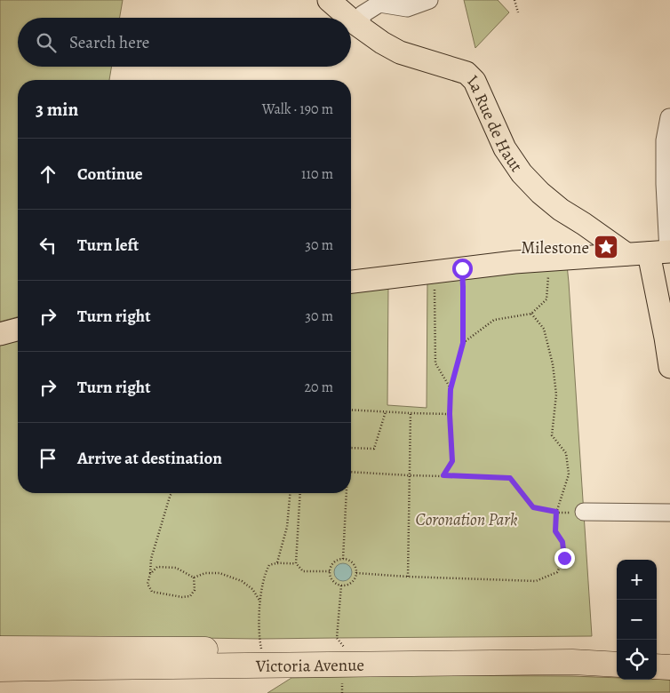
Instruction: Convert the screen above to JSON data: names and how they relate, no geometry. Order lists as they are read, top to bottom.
{
  "streets": {
    "highway": ["Victoria Avenue"],
    "main road": ["La Rue de Haut"]
  },
  "parks": ["Coronation Park"],
  "places": {
    "place": ["Milestone"]
  },
  "page": {
    "search": "Search here",
    "heading": ["3 min", "Walk · 190 m"],
    "list": [
      ["Continue", "110 m"],
      ["Turn left", "30 m"],
      ["Turn right", "30 m"],
      ["Turn right", "20 m"],
      "Arrive at destination"
    ],
    "map_buttons": ["+", "−"]
  }
}
